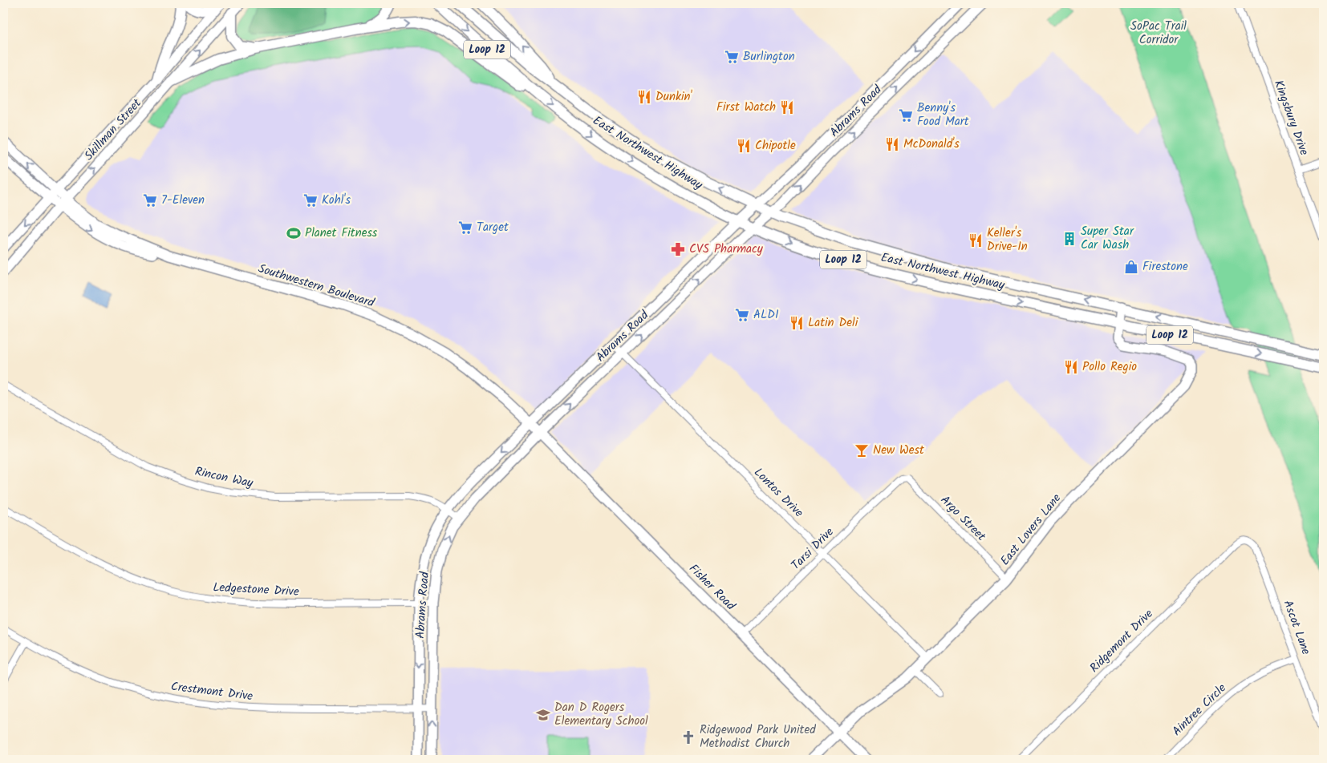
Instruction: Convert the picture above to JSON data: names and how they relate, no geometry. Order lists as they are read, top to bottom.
{
  "streets": {
    "main road": [
      "Loop 12",
      "Abrams Road",
      "Skillman Street",
      "East Northwest Highway",
      "Southwestern Boulevard",
      "East Lovers Lane",
      "Fisher Road"
    ],
    "street": [
      "Kingsbury Drive",
      "Rincon Way",
      "Lontos Drive",
      "Argo Street",
      "Tarsi Drive",
      "Ledgestone Drive",
      "Ascot Lane",
      "Ridgemont Drive",
      "Crestmont Drive",
      "Aintree Circle"
    ]
  },
  "crossings": [
    ["Abrams Road", "East Northwest Highway"],
    ["Abrams Road", "Southwestern Boulevard"],
    ["Abrams Road", "Rincon Way"],
    ["Abrams Road", "Lontos Drive"],
    ["Abrams Road", "Fisher Road"],
    ["Abrams Road", "Ledgestone Drive"],
    ["Abrams Road", "Crestmont Drive"],
    ["Skillman Street", "Southwestern Boulevard"],
    ["East Northwest Highway", "East Lovers Lane"],
    ["Southwestern Boulevard", "Fisher Road"],
    ["Lontos Drive", "East Lovers Lane"],
    ["Lontos Drive", "Tarsi Drive"],
    ["Argo Street", "East Lovers Lane"],
    ["Argo Street", "Tarsi Drive"],
    ["East Lovers Lane", "Fisher Road"],
    ["Tarsi Drive", "Fisher Road"],
    ["Ascot Lane", "Ridgemont Drive"],
    ["Ascot Lane", "Aintree Circle"]
  ],
  "parks": ["SoPac Trail Corridor"],
  "places": {
    "supermarket": [
      "Burlington",
      "Benny's Food Mart",
      "7-Eleven",
      "Kohl's",
      "Target",
      "ALDI"
    ],
    "restaurant": [
      "Dunkin'",
      "First Watch",
      "McDonald's",
      "Chipotle",
      "Keller's Drive-In",
      "Latin Deli",
      "Pollo Regio"
    ],
    "sports": ["Planet Fitness"],
    "building": ["Super Star Car Wash"],
    "pharmacy": ["CVS Pharmacy"],
    "shop": ["Firestone"],
    "bar": ["New West"],
    "school or university": ["Dan D Rogers Elementary School"],
    "church": ["Ridgewood Park United Methodist Church"]
  }
}
